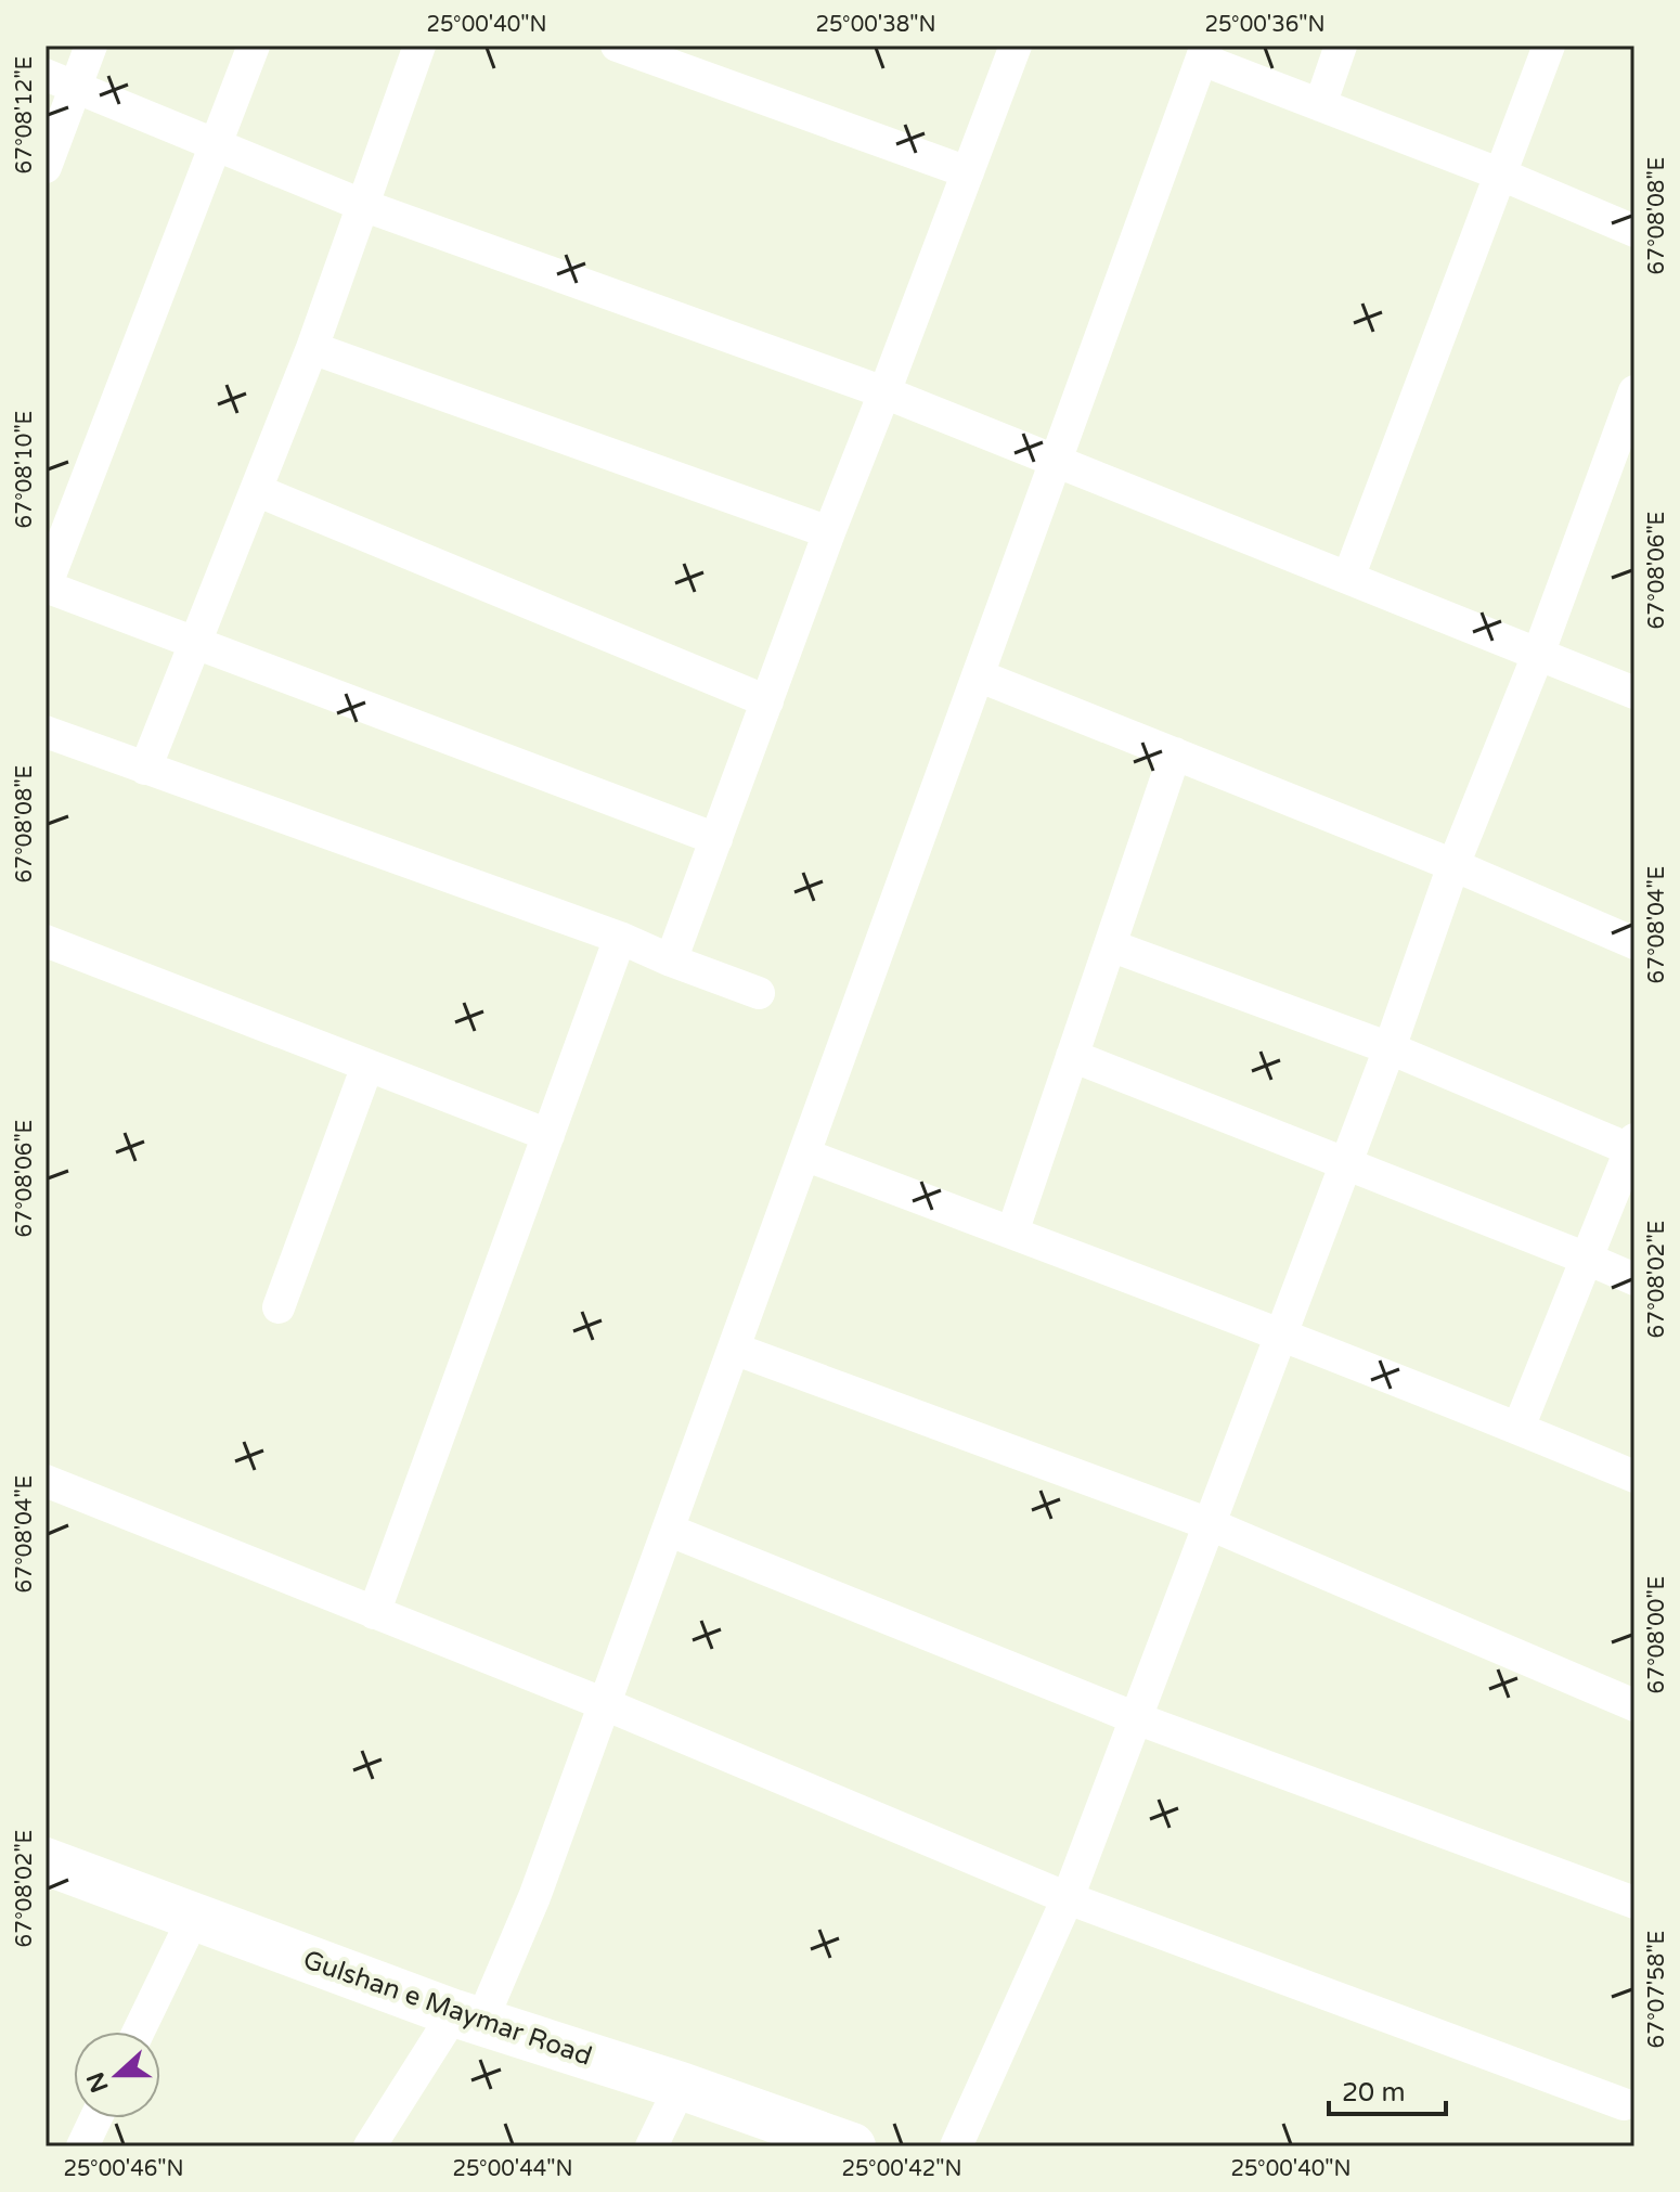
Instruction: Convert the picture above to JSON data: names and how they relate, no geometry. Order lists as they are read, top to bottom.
{
  "streets": {
    "main road": ["Gulshan e Maymar Road"]
  },
  "scale_bar": "20 m",
  "north": "left",
  "coordinates": [
    "25°00'40\"N",
    "25°00'38\"N",
    "25°00'36\"N",
    "67°08'12\"E",
    "67°08'08\"E",
    "67°08'10\"E",
    "67°08'06\"E",
    "67°08'04\"E",
    "67°08'02\"E",
    "67°08'00\"E",
    "67°07'58\"E",
    "25°00'46\"N",
    "25°00'44\"N",
    "25°00'42\"N"
  ]
}
